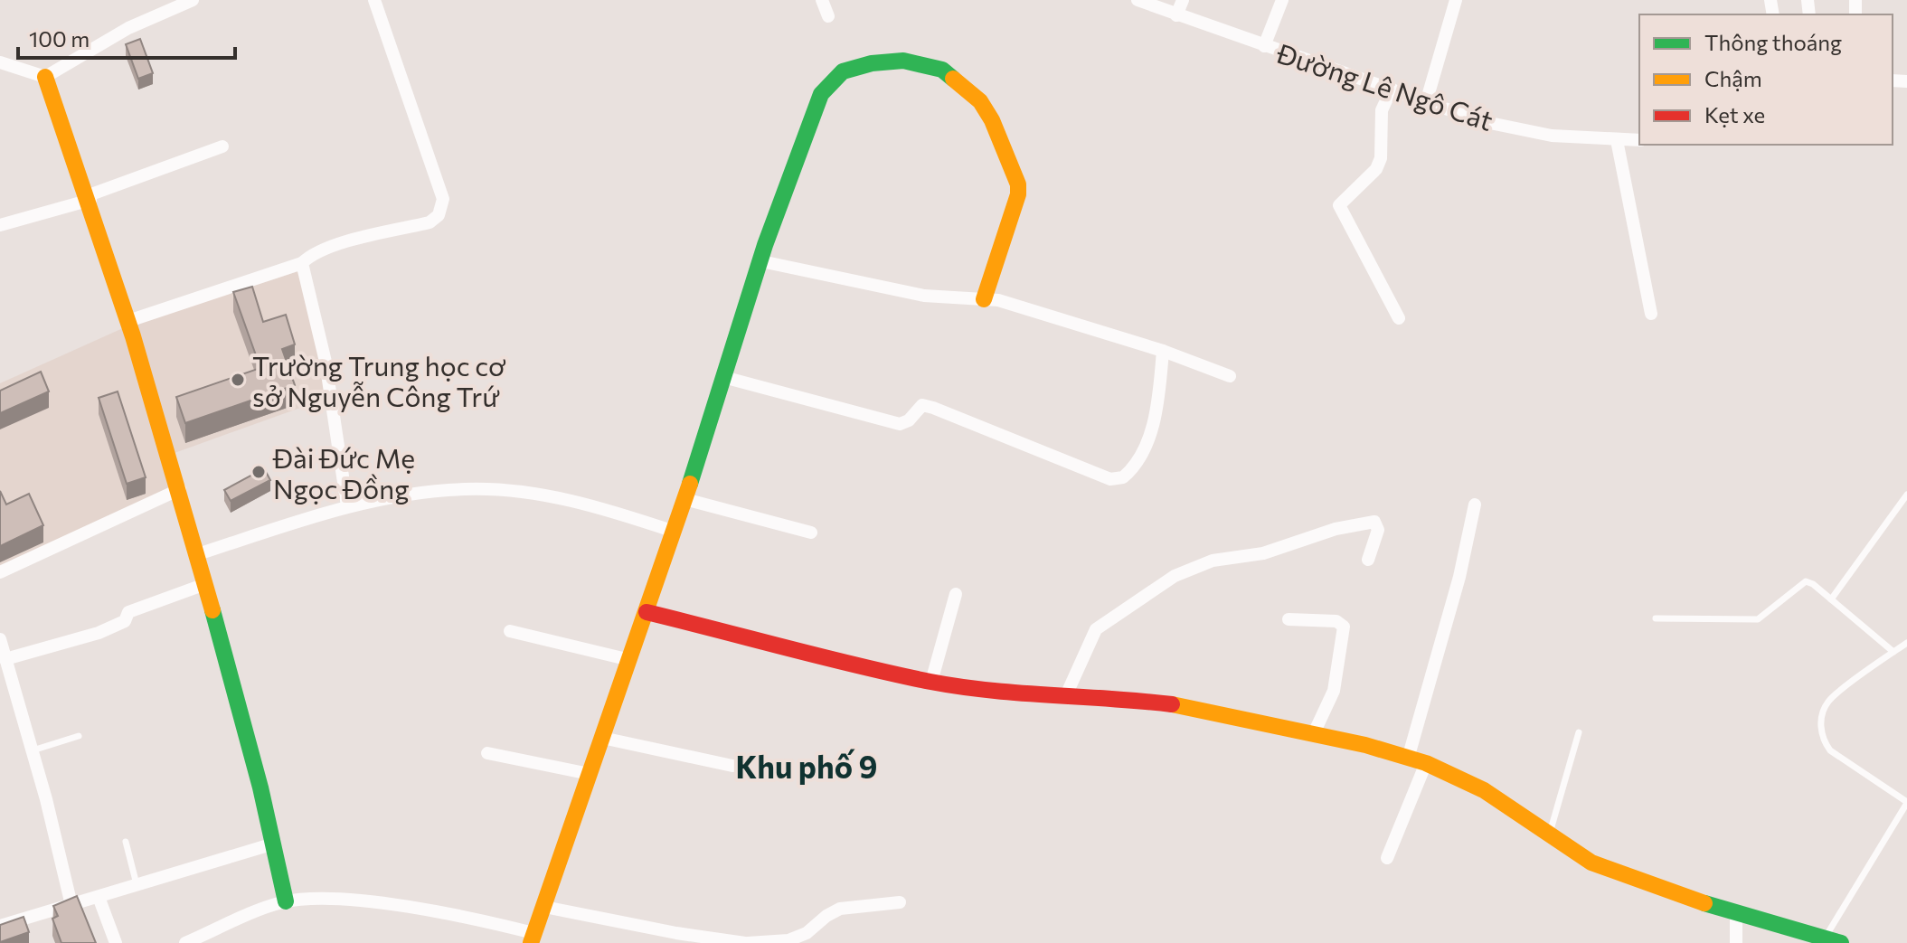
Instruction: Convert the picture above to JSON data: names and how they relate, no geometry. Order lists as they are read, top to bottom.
{
  "streets": {
    "street": ["Đường Lê Ngô Cát"]
  },
  "districts": ["Khu phố 9"],
  "places": ["Trường Trung học cơ sở Nguyễn Công Trứ", "Đài Đức Mẹ Ngọc Đồng"],
  "legend": ["Thông thoáng", "Chậm", "Kẹt xe"],
  "scale_bar": "100 m"
}
